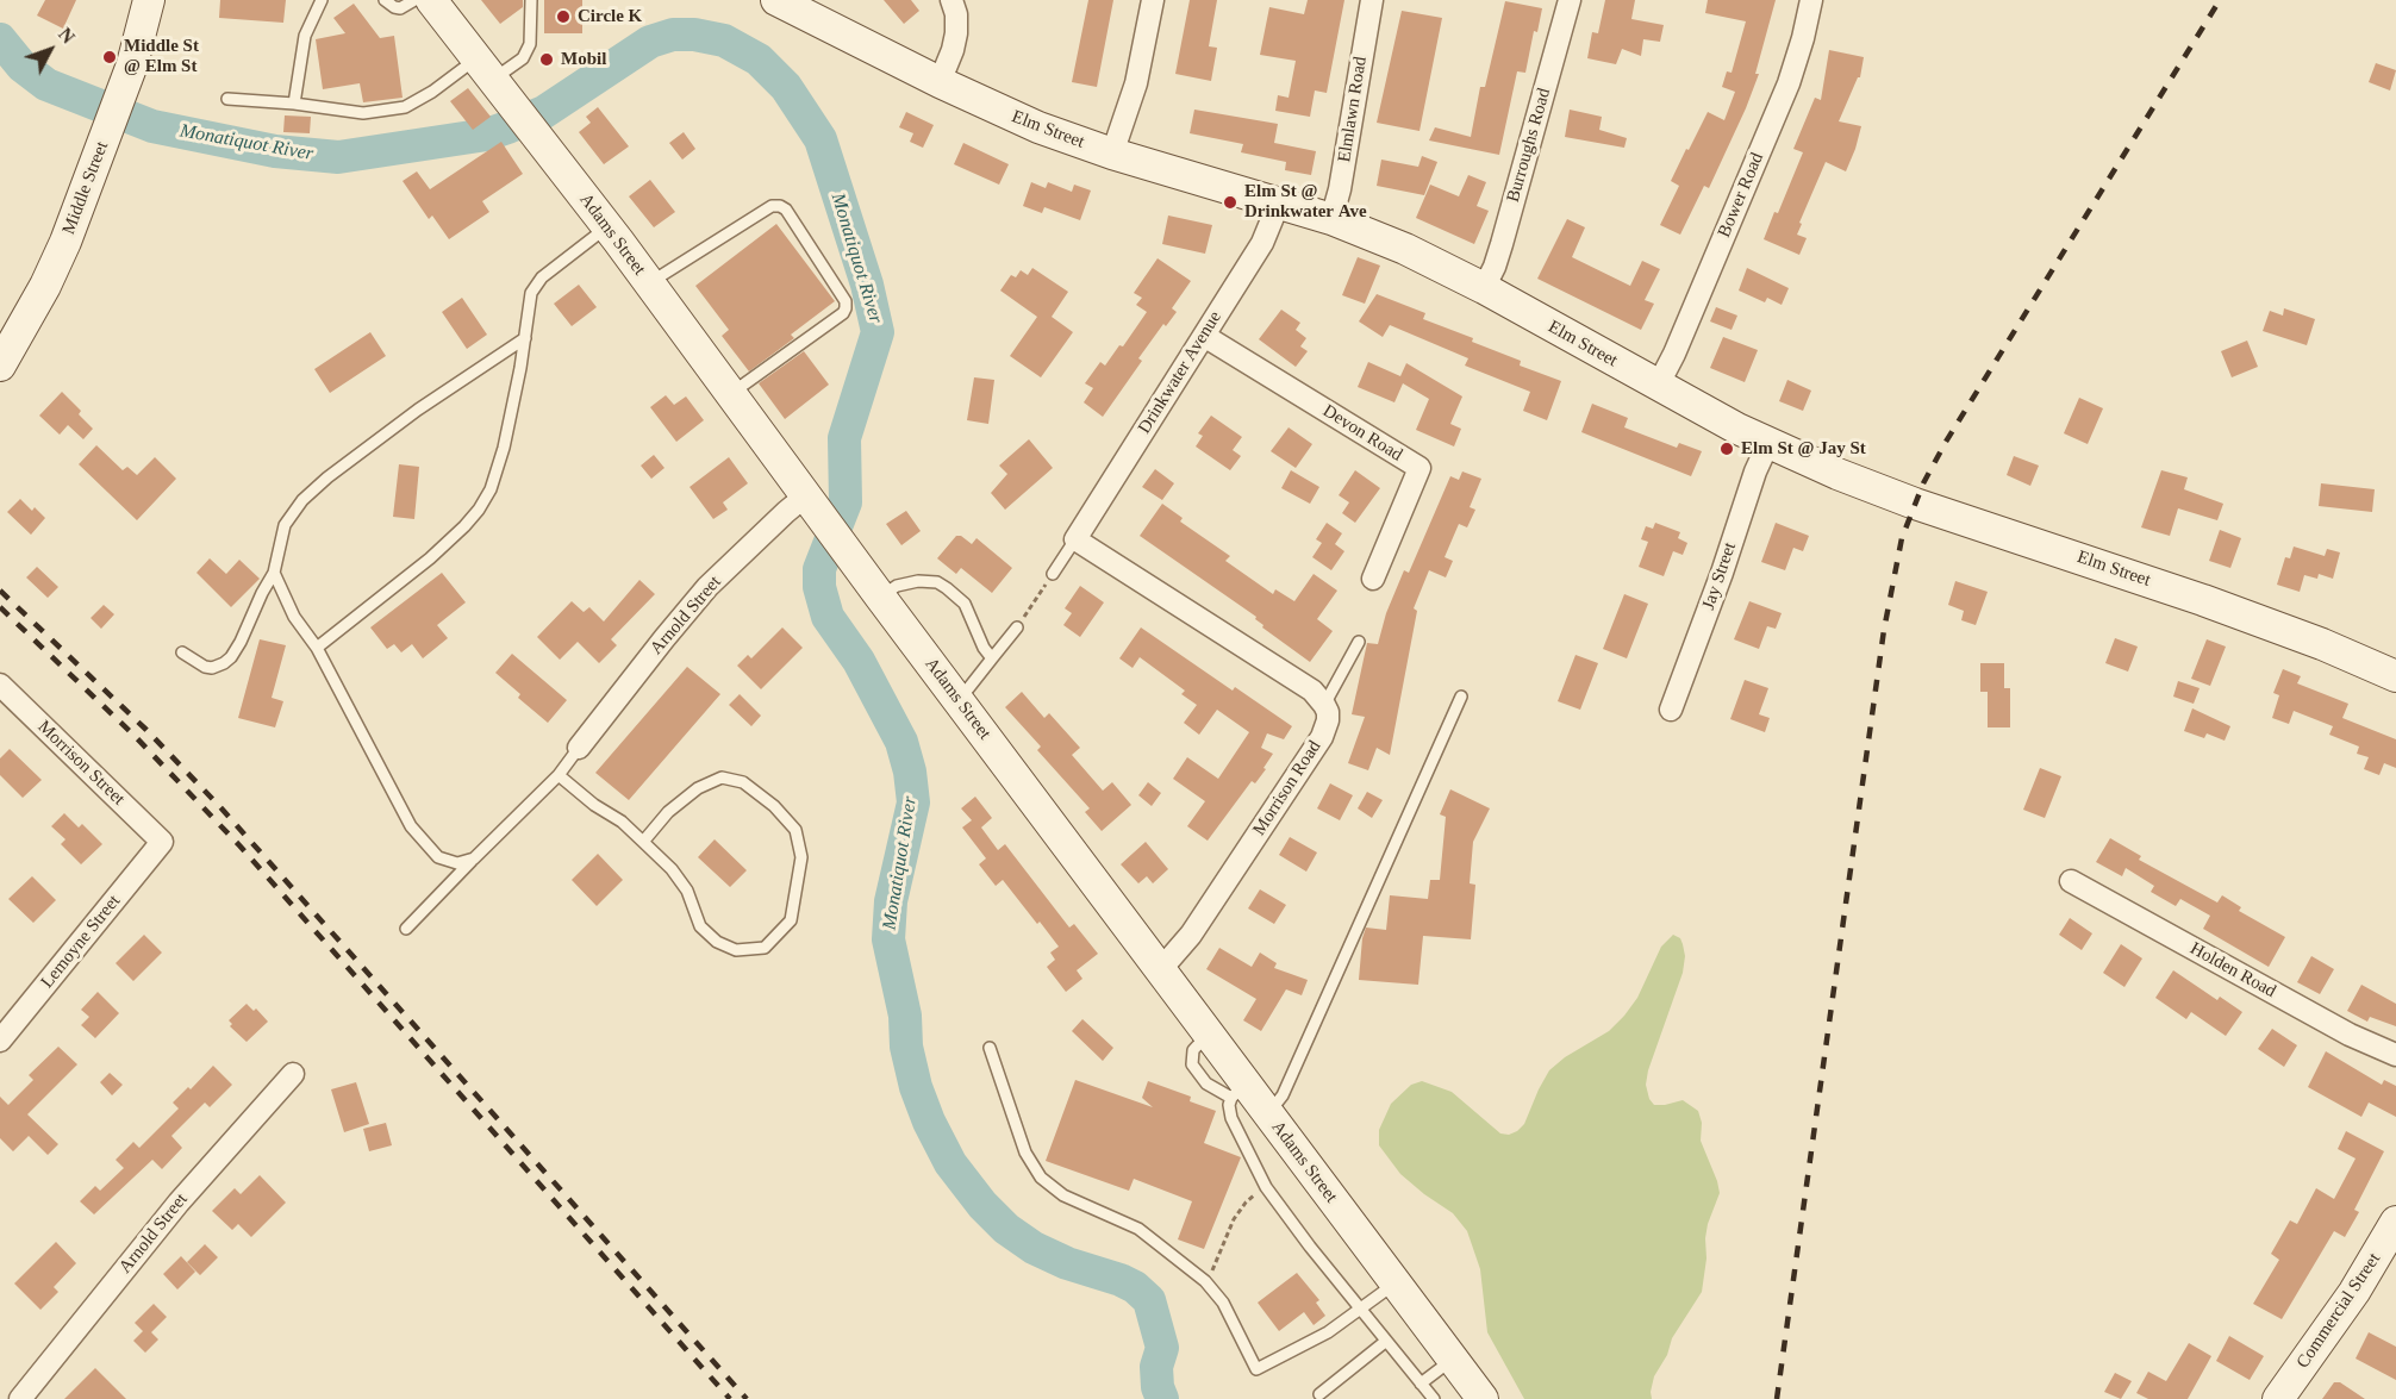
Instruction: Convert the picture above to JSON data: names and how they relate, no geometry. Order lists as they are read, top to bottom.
{
  "streets": {
    "street": [
      "Elmlawn Road",
      "Elm Street",
      "Burroughs Road",
      "Middle Street",
      "Bower Road",
      "Adams Street",
      "Drinkwater Avenue",
      "Devon Road",
      "Jay Street",
      "Arnold Street",
      "Morrison Street",
      "Morrison Road",
      "Lemoyne Street",
      "Holden Road",
      "Commercial Street"
    ]
  },
  "crossings": [
    ["Elmlawn Road", "Elm Street"],
    ["Elm Street", "Burroughs Road"],
    ["Elm Street", "Bower Road"],
    ["Elm Street", "Drinkwater Avenue"],
    ["Elm Street", "Jay Street"],
    ["Adams Street", "Arnold Street"],
    ["Adams Street", "Morrison Road"],
    ["Drinkwater Avenue", "Devon Road"],
    ["Morrison Street", "Lemoyne Street"]
  ],
  "water": ["Monatiquot River"],
  "places": [
    "Circle K",
    "Middle St @ Elm St",
    "Mobil",
    "Elm St @ Drinkwater Ave",
    "Elm St @ Jay St"
  ],
  "north": "top right"
}
